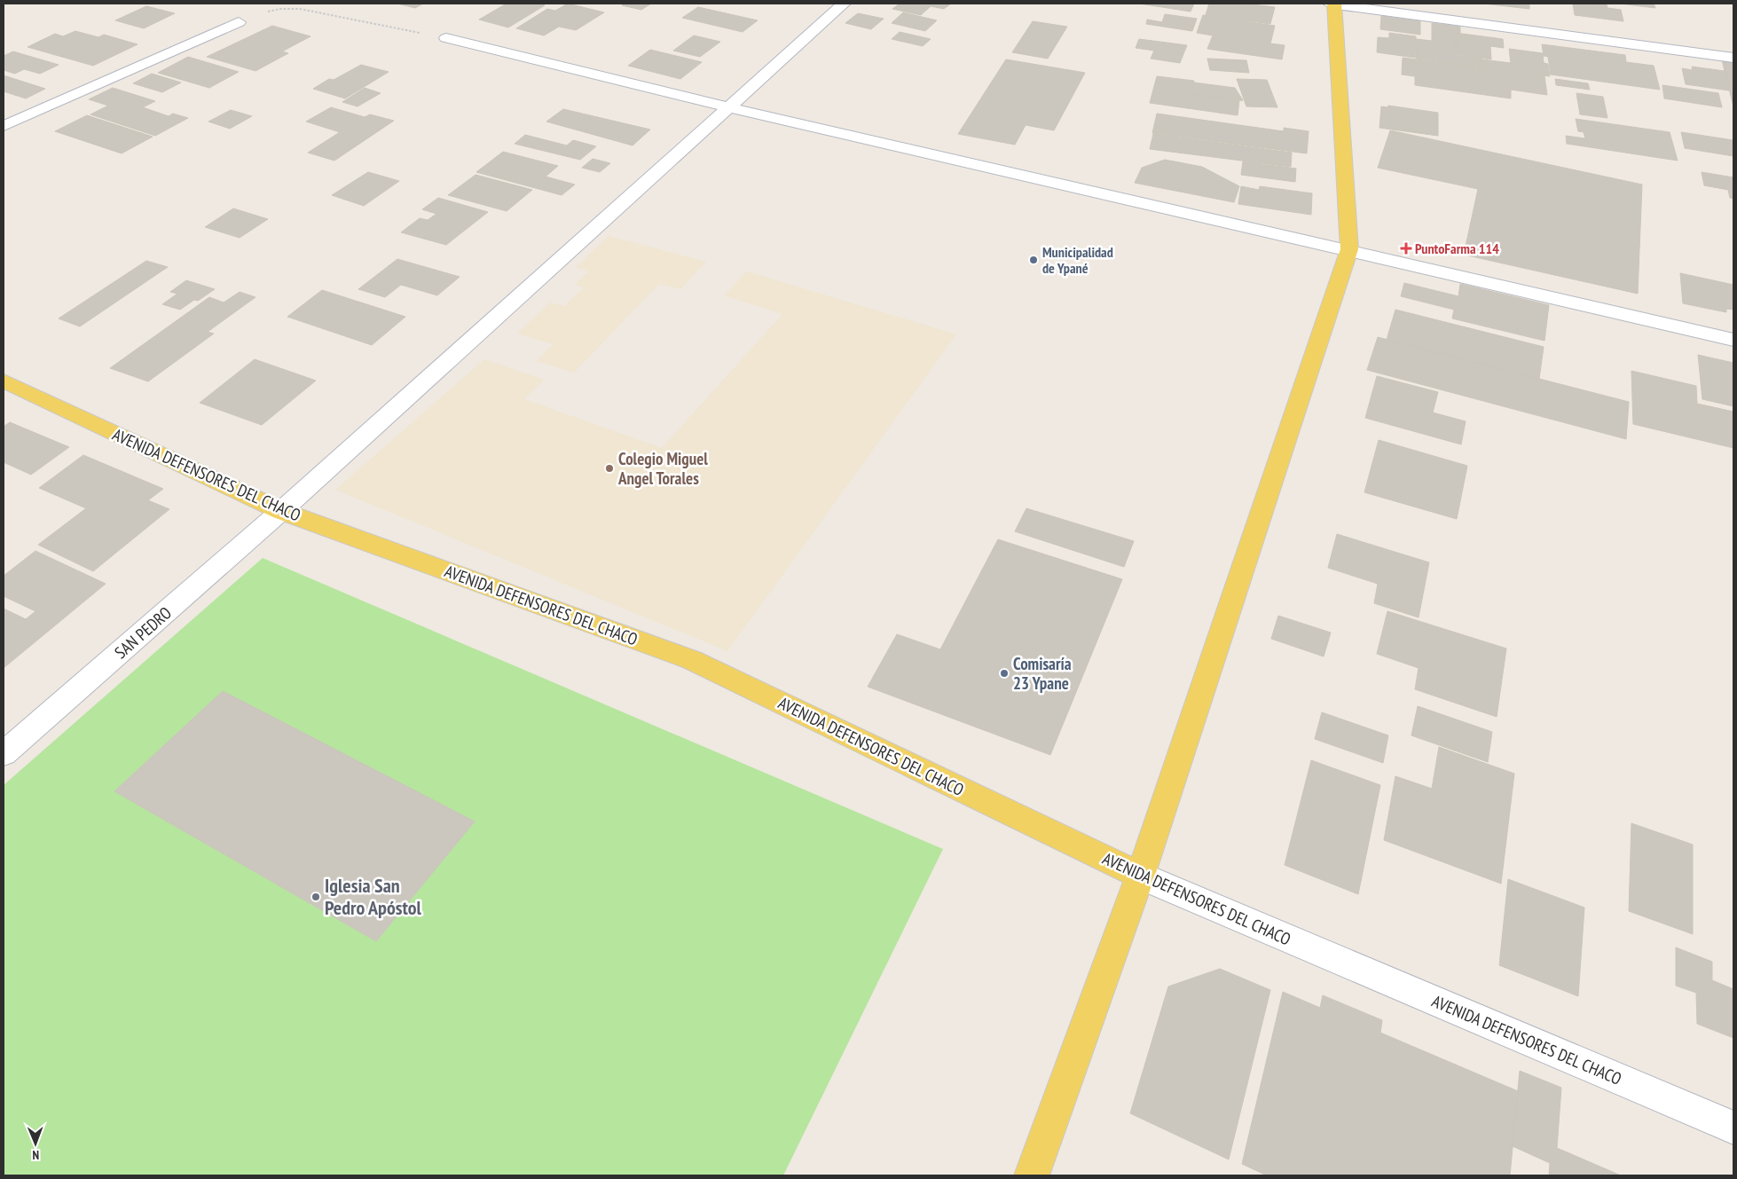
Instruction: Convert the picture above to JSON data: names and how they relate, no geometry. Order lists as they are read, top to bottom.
{
  "streets": {
    "main road": ["AVENIDA DEFENSORES DEL CHACO"],
    "street": ["SAN PEDRO"]
  },
  "crossings": [
    ["AVENIDA DEFENSORES DEL CHACO", "SAN PEDRO"]
  ],
  "places": {
    "health": ["PuntoFarma 114"],
    "other": [
      "Municipalidad de Ypané",
      "Colegio Miguel Angel Torales",
      "Comisaría 23 Ypane",
      "Iglesia San Pedro Apóstol"
    ]
  },
  "north": "bottom"
}
